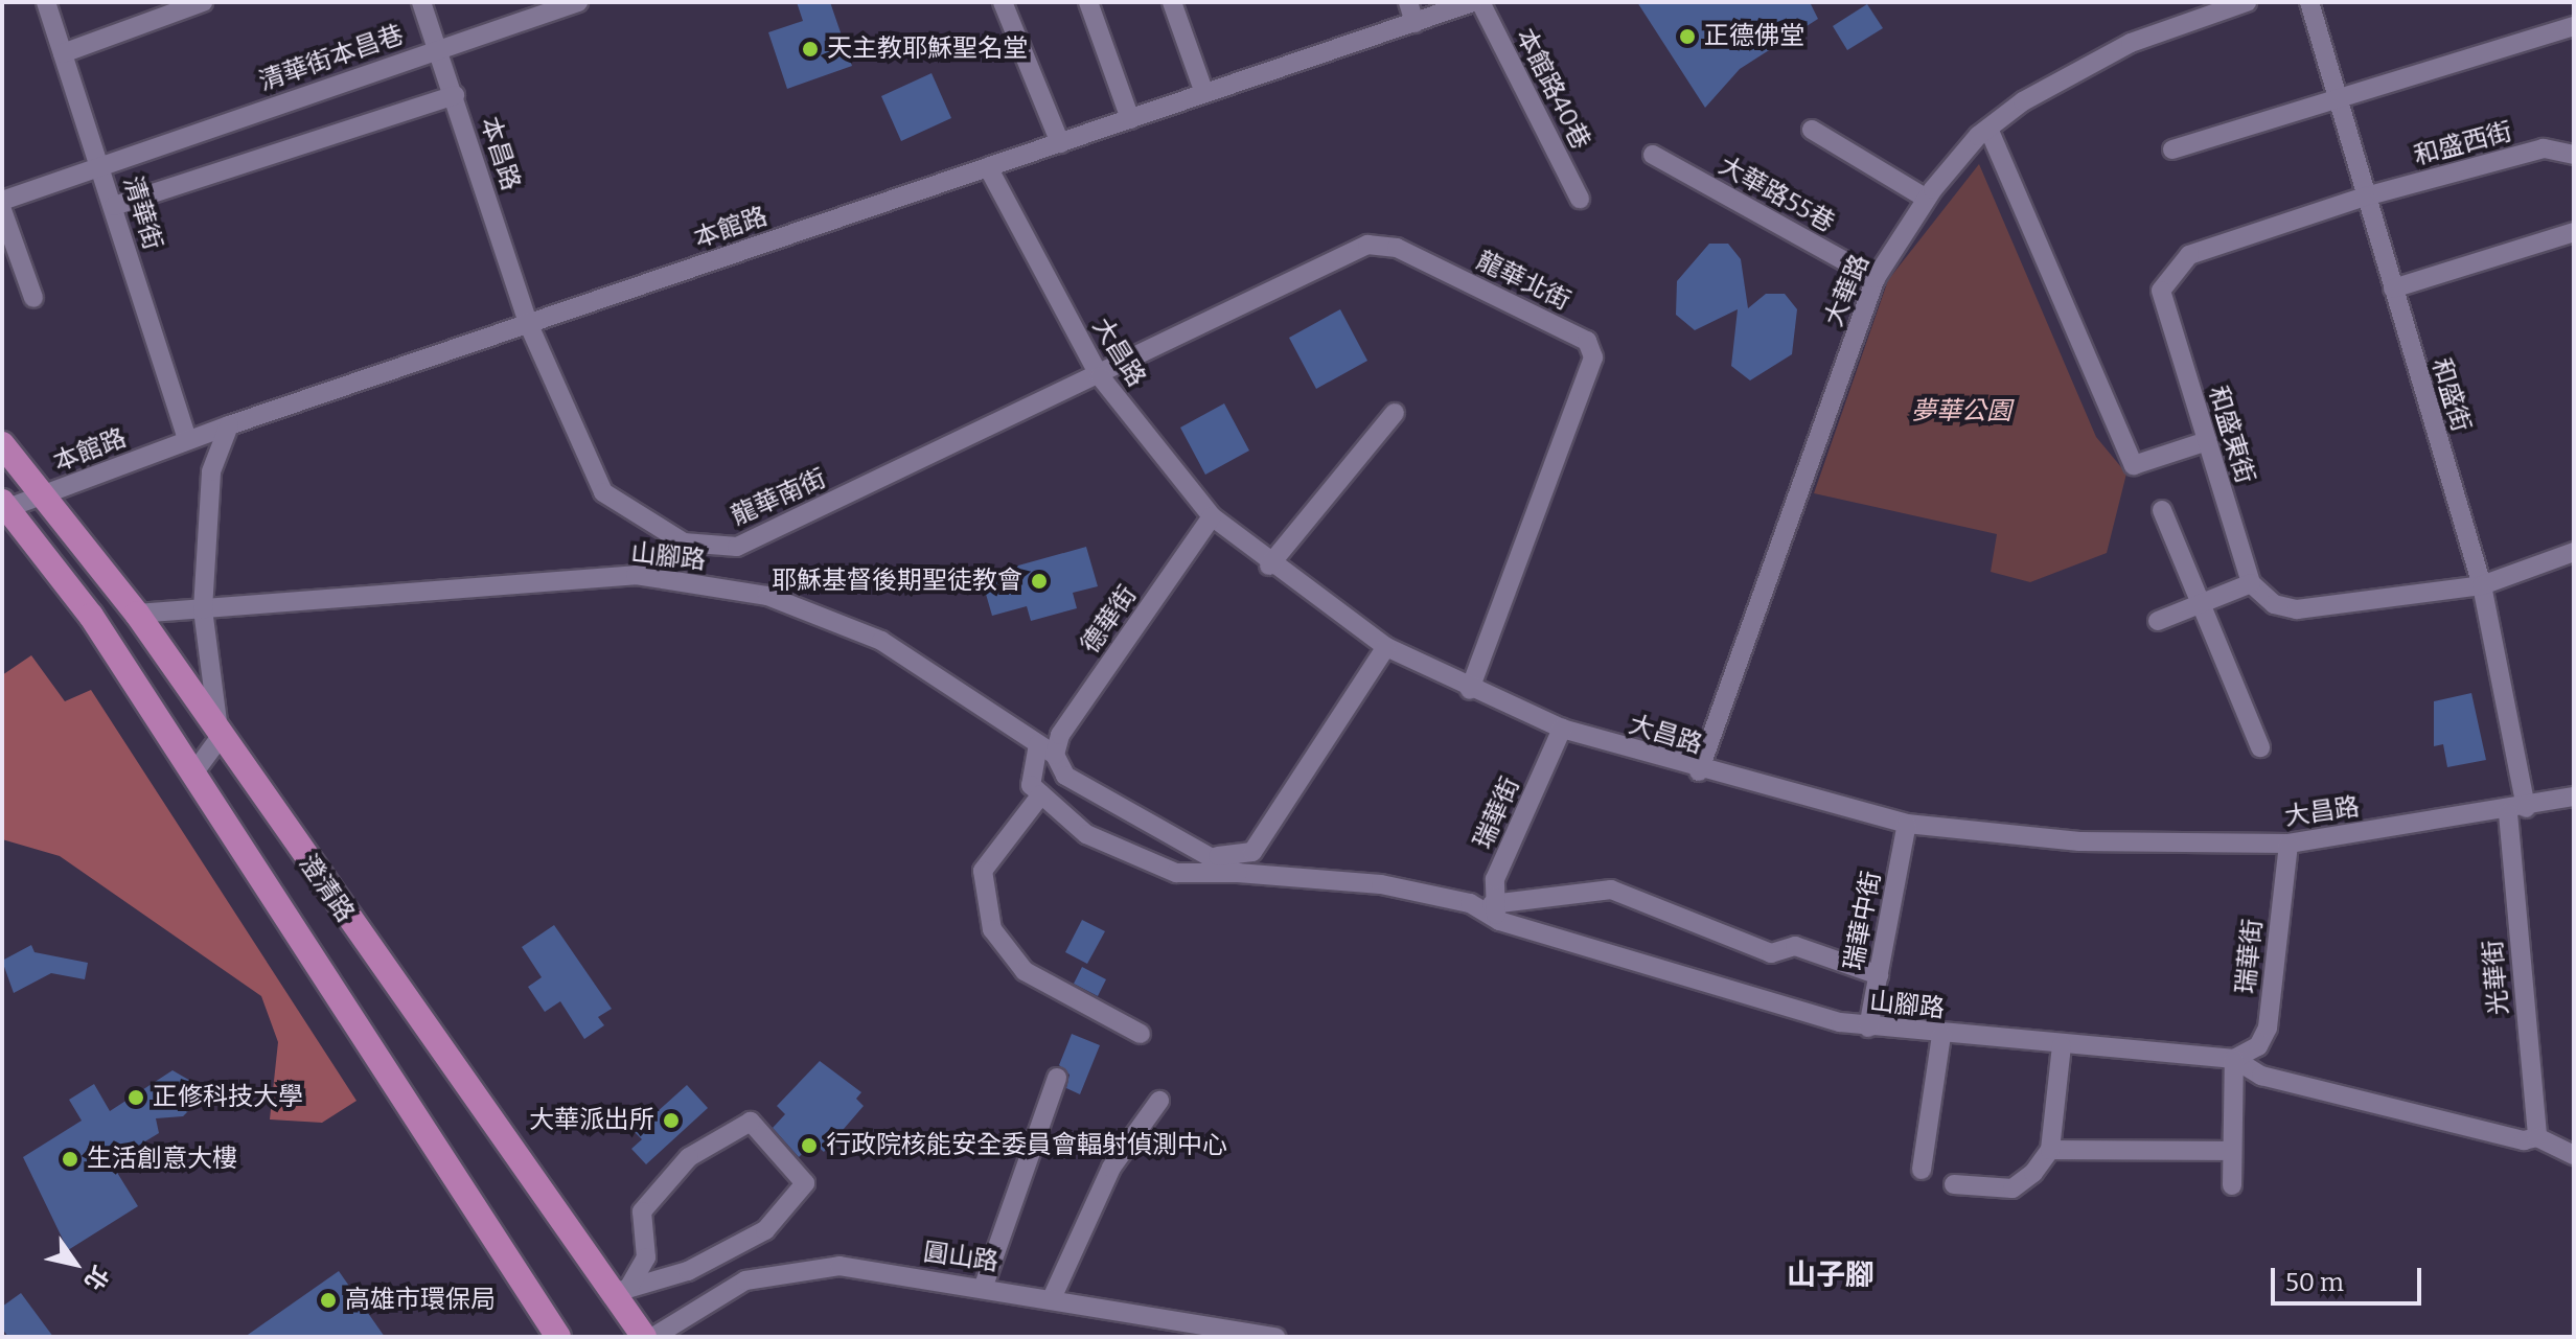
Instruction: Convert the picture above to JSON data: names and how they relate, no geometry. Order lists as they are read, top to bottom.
{
  "streets": {
    "main road": ["澄清路"],
    "street": [
      "清華街本昌巷",
      "本館路40巷",
      "和盛西街",
      "本昌路",
      "大華路55巷",
      "清華街",
      "本館路",
      "龍華北街",
      "大華路",
      "大昌路",
      "和盛街",
      "和盛東街",
      "龍華南街",
      "山腳路",
      "德華街",
      "瑞華街",
      "瑞華中街",
      "光華街",
      "圓山路"
    ]
  },
  "crossings": [
    ["清華街本昌巷", "本昌路"],
    ["清華街本昌巷", "清華街"],
    ["和盛西街", "和盛街"],
    ["和盛西街", "和盛東街"],
    ["本昌路", "本館路"],
    ["本昌路", "龍華南街"],
    ["大華路55巷", "大華路"],
    ["清華街", "本館路"],
    ["本館路", "大昌路"],
    ["本館路", "龍華南街"],
    ["本館路", "澄清路"],
    ["龍華北街", "大昌路"],
    ["龍華北街", "龍華南街"],
    ["大華路", "大昌路"],
    ["大昌路", "和盛街"],
    ["大昌路", "龍華南街"],
    ["大昌路", "德華街"],
    ["大昌路", "瑞華街"],
    ["大昌路", "瑞華中街"],
    ["大昌路", "光華街"],
    ["和盛街", "和盛東街"],
    ["和盛街", "光華街"],
    ["山腳路", "德華街"],
    ["山腳路", "瑞華街"],
    ["山腳路", "澄清路"],
    ["山腳路", "瑞華中街"],
    ["山腳路", "光華街"]
  ],
  "districts": ["山子腳"],
  "parks": ["夢華公園"],
  "places": [
    "正德佛堂",
    "天主教耶穌聖名堂",
    "耶穌基督後期聖徒教會",
    "正修科技大學",
    "大華派出所",
    "行政院核能安全委員會輻射偵測中心",
    "生活創意大樓",
    "高雄市環保局"
  ],
  "scale_bar": "50 m",
  "north": "bottom right"
}
